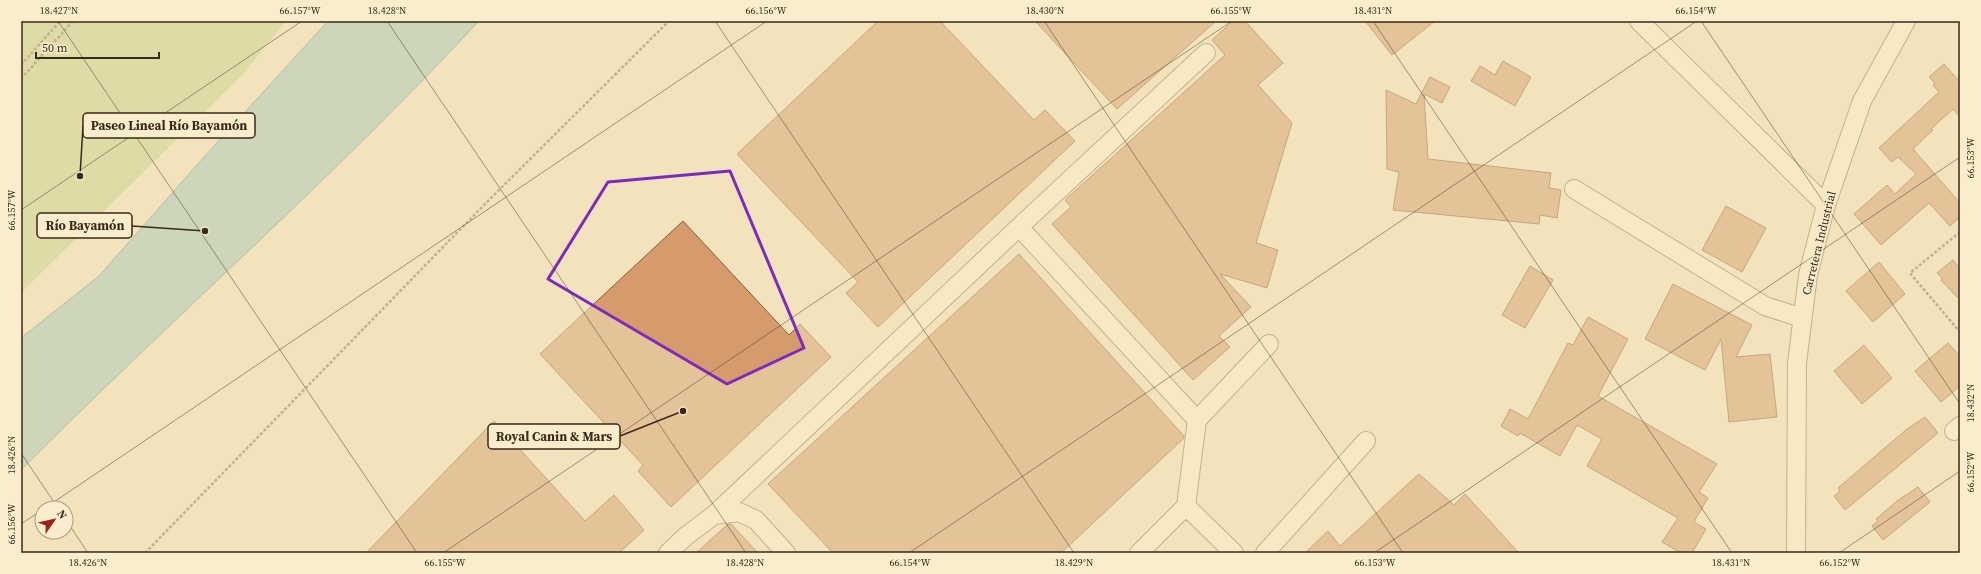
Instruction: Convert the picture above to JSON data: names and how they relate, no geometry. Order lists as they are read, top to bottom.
{
  "streets": {
    "street": ["Carretera Industrial"]
  },
  "places": ["Paseo Lineal Río Bayamón", "Río Bayamón", "Royal Canin & Mars"],
  "scale_bar": "50 m",
  "north": "top right",
  "coordinates": [
    "18.427°N",
    "66.157°W",
    "18.428°N",
    "66.156°W",
    "18.430°N",
    "66.155°W",
    "18.431°N",
    "66.154°W",
    "66.153°W",
    "18.432°N",
    "18.426°N",
    "66.152°W",
    "18.429°N"
  ]
}
